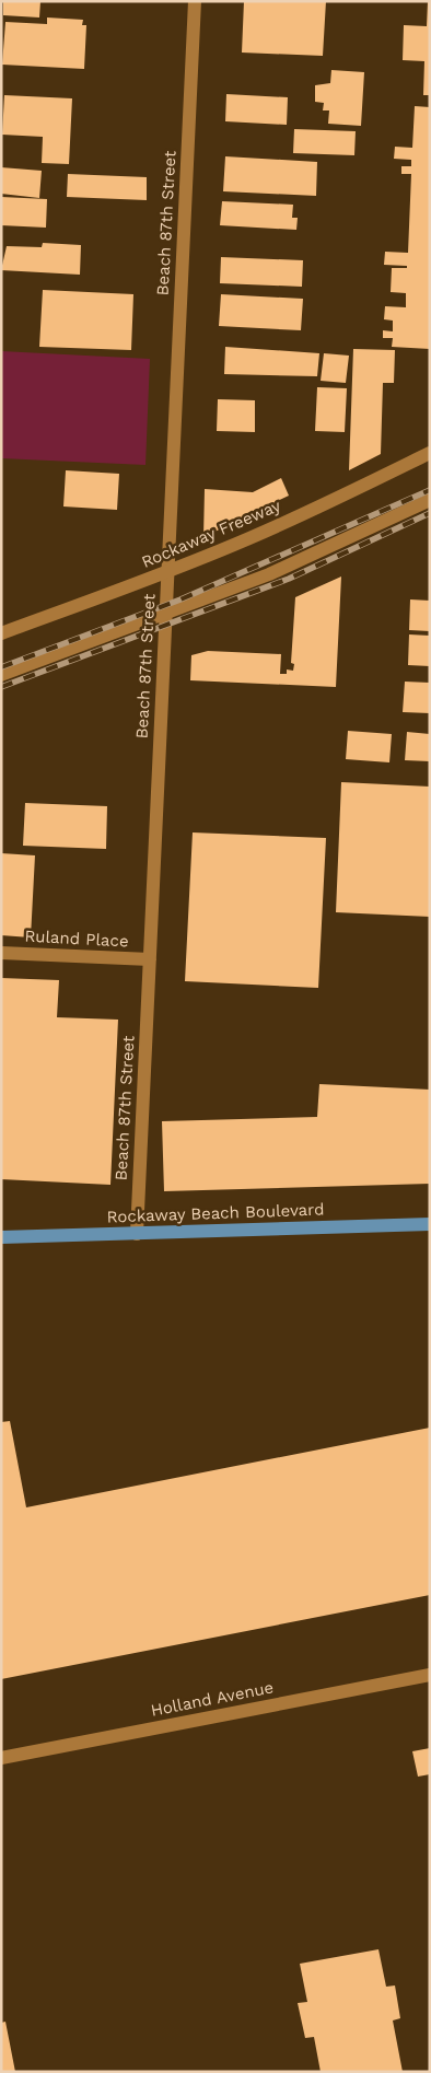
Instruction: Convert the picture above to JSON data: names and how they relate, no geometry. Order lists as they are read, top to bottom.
{
  "streets": {
    "main road": ["Rockaway Beach Boulevard"],
    "street": [
      "Beach 87th Street",
      "Rockaway Freeway",
      "Ruland Place",
      "Holland Avenue"
    ]
  },
  "crossings": [
    ["Beach 87th Street", "Rockaway Freeway"],
    ["Beach 87th Street", "Ruland Place"],
    ["Beach 87th Street", "Rockaway Beach Boulevard"]
  ]
}
